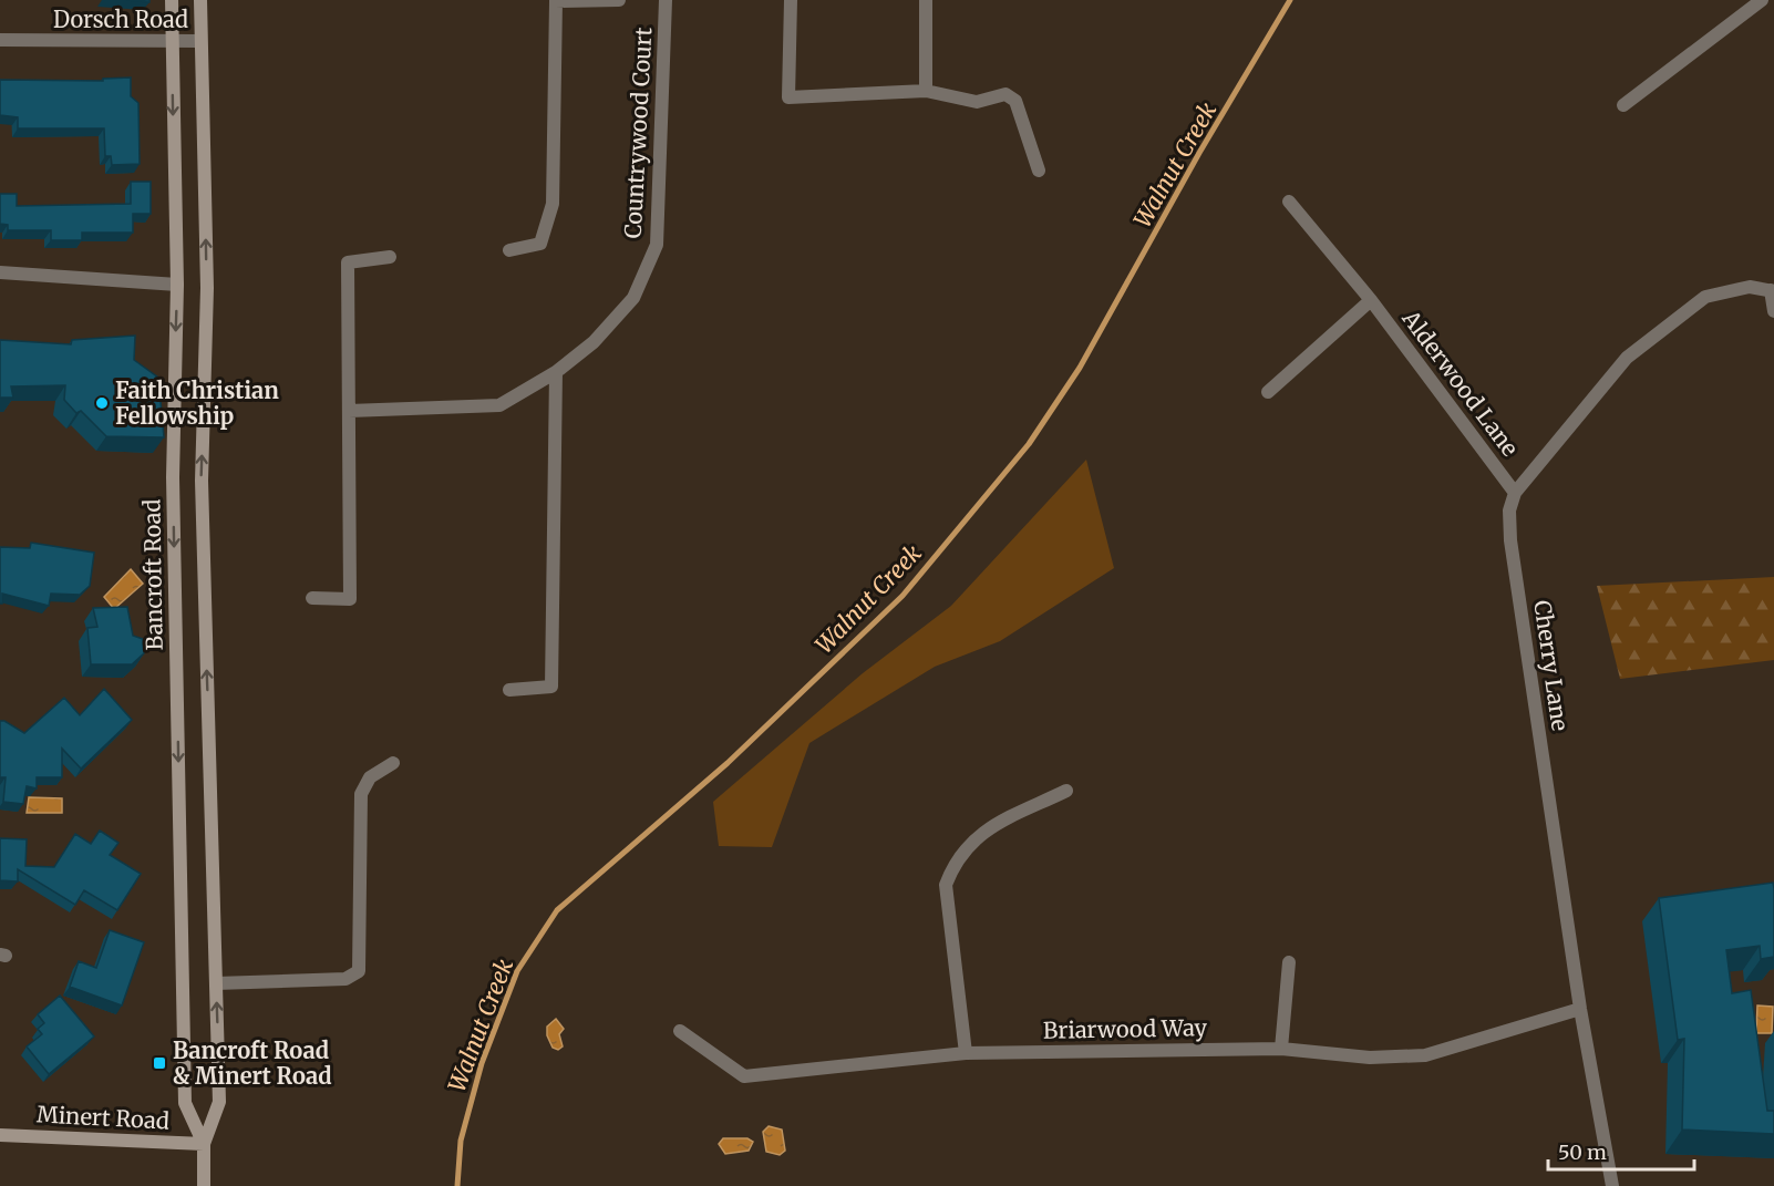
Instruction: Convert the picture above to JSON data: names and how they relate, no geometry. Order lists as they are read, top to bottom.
{
  "streets": {
    "street": [
      "Dorsch Road",
      "Countrywood Court",
      "Alderwood Lane",
      "Bancroft Road",
      "Cherry Lane",
      "Briarwood Way",
      "Minert Road"
    ]
  },
  "crossings": [
    ["Dorsch Road", "Bancroft Road"],
    ["Alderwood Lane", "Cherry Lane"],
    ["Bancroft Road", "Minert Road"],
    ["Cherry Lane", "Briarwood Way"]
  ],
  "water": ["Walnut Creek"],
  "places": {
    "other": ["Faith Christian Fellowship"],
    "transit": ["Bancroft Road & Minert Road"]
  },
  "scale_bar": "50 m"
}
